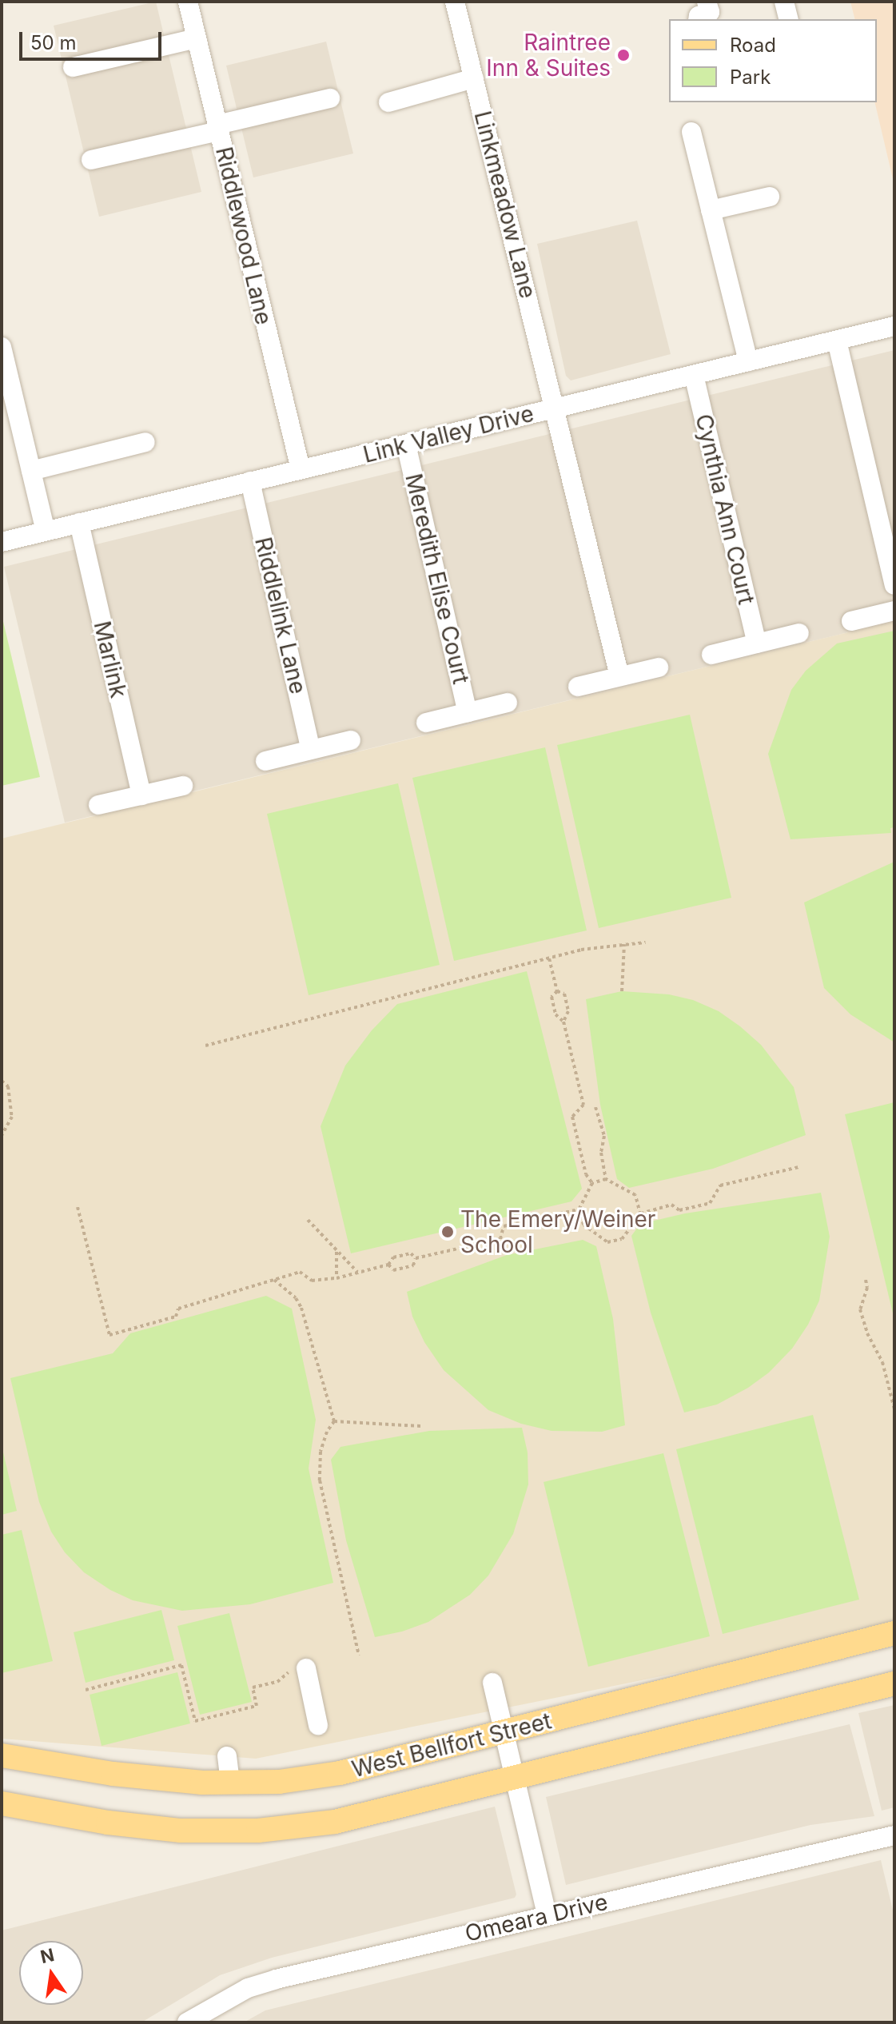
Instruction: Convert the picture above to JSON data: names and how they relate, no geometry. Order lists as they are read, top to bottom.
{
  "streets": {
    "main road": ["West Bellfort Street"],
    "street": [
      "Linkmeadow Lane",
      "Riddlewood Lane",
      "Link Valley Drive",
      "Cynthia Ann Court",
      "Meredith Elise Court",
      "Riddlelink Lane",
      "Marlink",
      "Omeara Drive"
    ]
  },
  "crossings": [
    ["Linkmeadow Lane", "Link Valley Drive"],
    ["Riddlewood Lane", "Link Valley Drive"],
    ["Link Valley Drive", "Cynthia Ann Court"],
    ["Link Valley Drive", "Meredith Elise Court"],
    ["Link Valley Drive", "Riddlelink Lane"],
    ["Link Valley Drive", "Marlink"]
  ],
  "places": ["Raintree Inn & Suites", "The Emery/Weiner School"],
  "legend": ["Road", "Park"],
  "scale_bar": "50 m",
  "north": "top"
}
